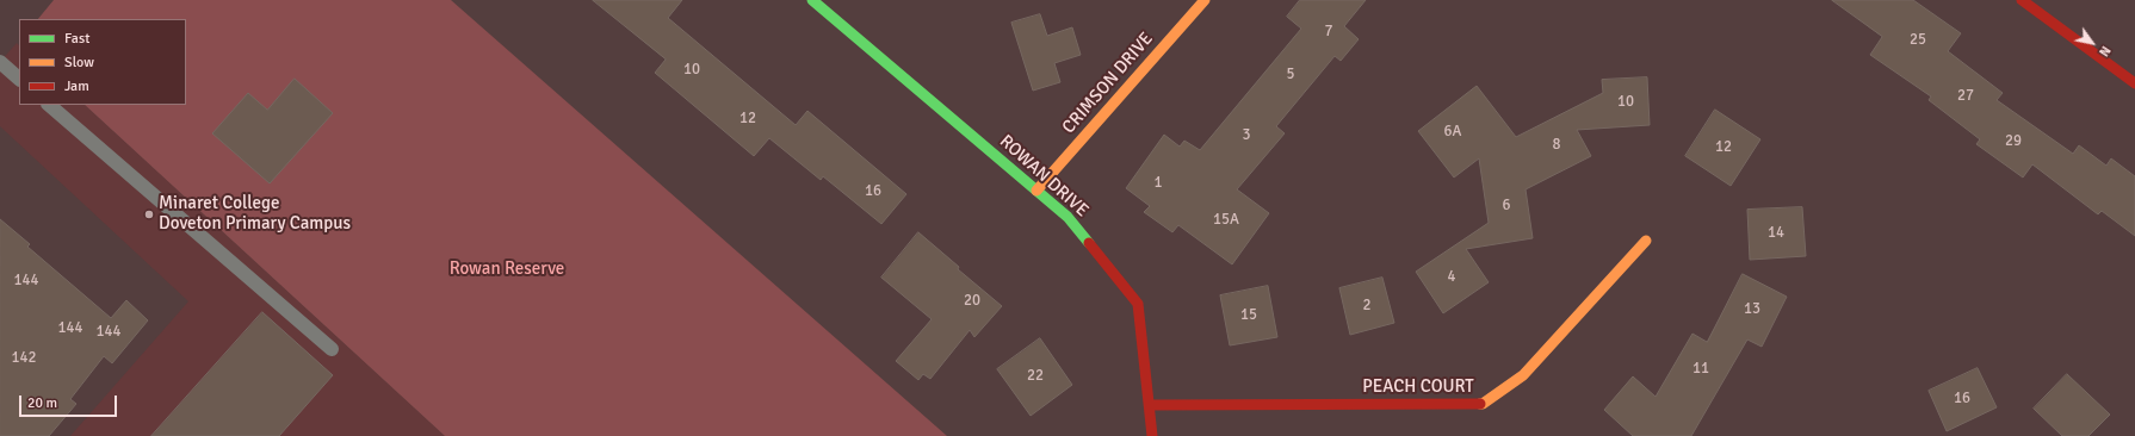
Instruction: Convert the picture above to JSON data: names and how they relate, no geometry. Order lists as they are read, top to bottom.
{
  "streets": {
    "street": ["CRIMSON DRIVE", "ROWAN DRIVE", "PEACH COURT"]
  },
  "crossings": [
    ["CRIMSON DRIVE", "ROWAN DRIVE"],
    ["ROWAN DRIVE", "PEACH COURT"]
  ],
  "parks": ["Rowan Reserve"],
  "places": ["Minaret College Doveton Primary Campus"],
  "house_numbers": [
    "7",
    "25",
    "10",
    "5",
    "27",
    "10",
    "12",
    "6A",
    "3",
    "29",
    "8",
    "12",
    "1",
    "16",
    "6",
    "15A",
    "14",
    "4",
    "144",
    "20",
    "2",
    "13",
    "15",
    "144",
    "144",
    "142",
    "11",
    "22",
    "16"
  ],
  "legend": ["Fast", "Slow", "Jam"],
  "scale_bar": "20 m",
  "north": "bottom right"
}
